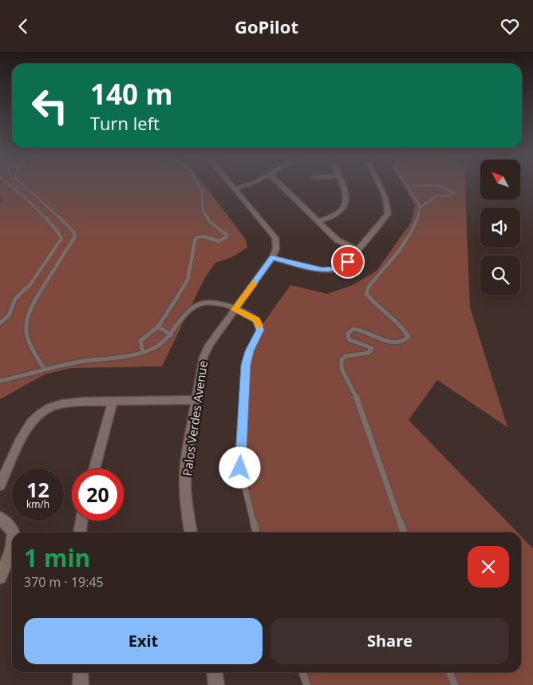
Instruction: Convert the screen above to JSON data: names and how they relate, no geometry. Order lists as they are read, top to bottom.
{
  "streets": {
    "street": ["Palos Verdes Avenue"]
  },
  "north": "top left",
  "page": {
    "header": "GoPilot",
    "turn": ["140 m", "Turn left"],
    "speed": "12 km/h",
    "limit": "20",
    "heading": ["1 min", "370 m · 19:45"],
    "buttons": ["Exit", "Share"]
  }
}
